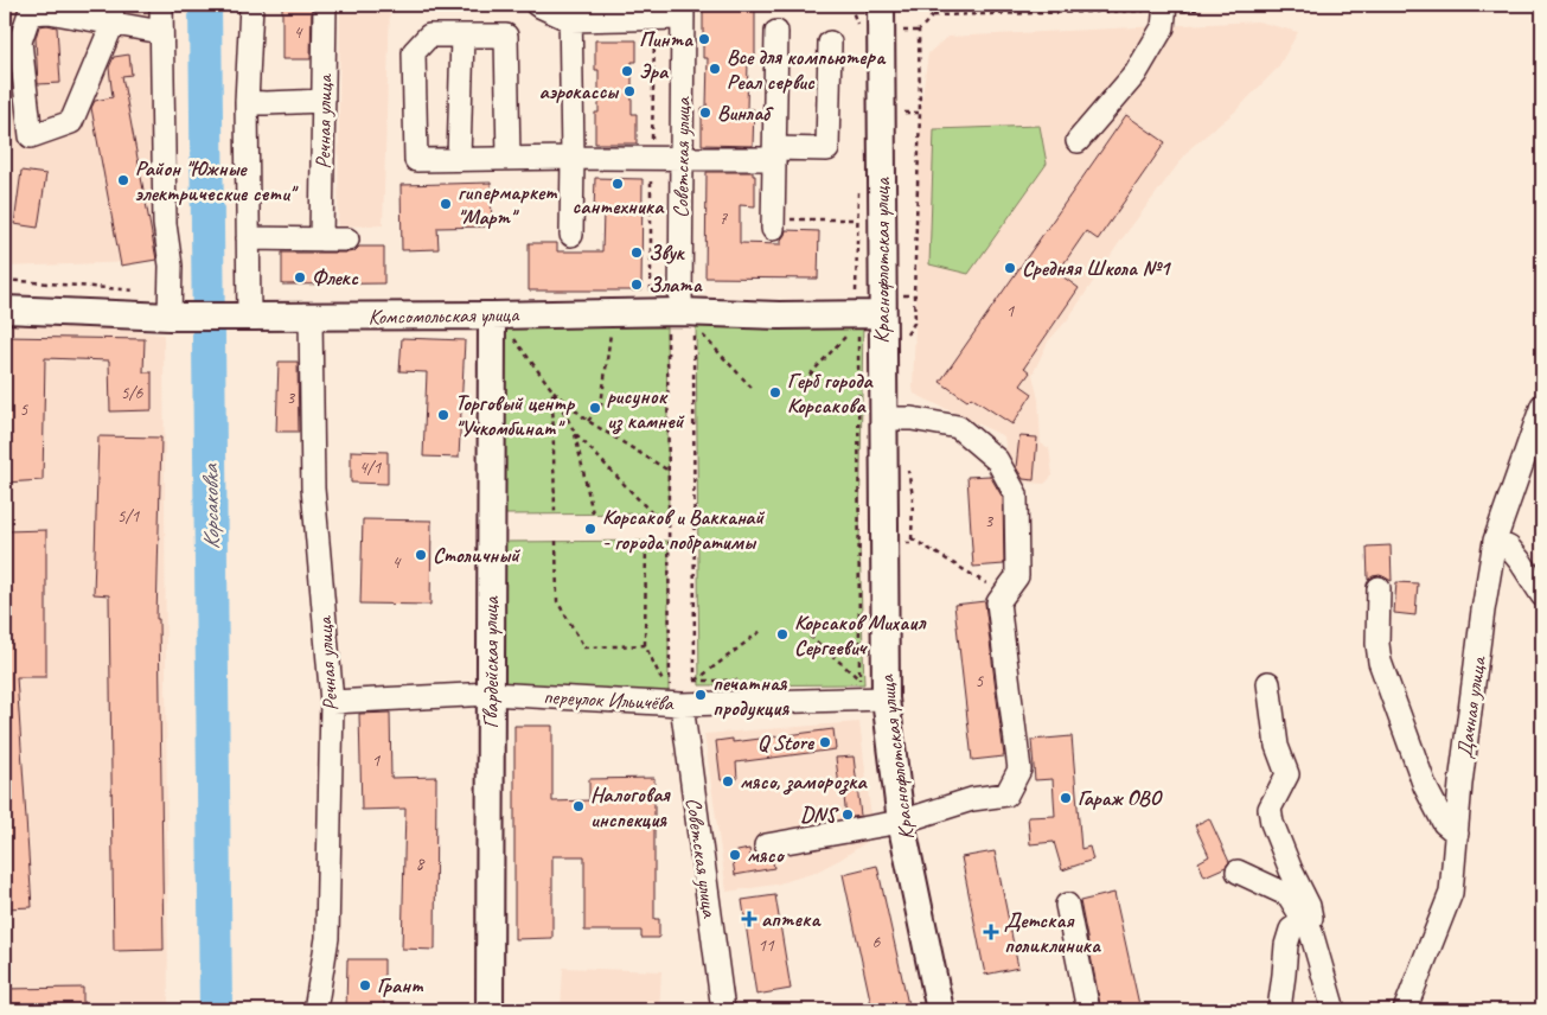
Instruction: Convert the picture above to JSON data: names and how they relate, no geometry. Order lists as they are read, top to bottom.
{
  "streets": {
    "main road": ["Краснофлотская улица", "Комсомольская улица", "Гвардейская улица"],
    "street": [
      "Речная улица",
      "Советская улица",
      "переулок Ильичёва",
      "Дачная улица"
    ]
  },
  "crossings": [
    ["Речная улица", "Комсомольская улица"],
    ["Речная улица", "переулок Ильичёва"],
    ["Советская улица", "Комсомольская улица"],
    ["Советская улица", "переулок Ильичёва"],
    ["Краснофлотская улица", "Комсомольская улица"],
    ["Краснофлотская улица", "переулок Ильичёва"],
    ["Комсомольская улица", "Гвардейская улица"],
    ["Гвардейская улица", "переулок Ильичёва"]
  ],
  "water": ["Корсаковка"],
  "places": {
    "other": [
      "Пинта",
      "Все для компьютера Реал сервис",
      "Эра",
      "аэрокассы",
      "Винлаб",
      "Район \"Южные электрические сети\"",
      "сантехника",
      "гипермаркет \"Март\"",
      "Звук",
      "Средняя Школа №1",
      "Флекс",
      "Злата",
      "Герб города Корсакова",
      "рисунок из камней",
      "Торговый центр \"Учкомбинат\"",
      "Корсаков и Вакканай - города побратимы",
      "Столичный",
      "Корсаков Михаил Сергеевич",
      "печатная продукция",
      "Q Store",
      "мясо, заморозка",
      "Гараж ОВО",
      "Налоговая инспекция",
      "DNS",
      "мясо",
      "Грант"
    ],
    "health": ["аптека", "Детская поликлиника"]
  },
  "house_numbers": [
    "4",
    "7",
    "1",
    "5/6",
    "3",
    "5",
    "4/1",
    "5/1",
    "3",
    "4",
    "5",
    "1",
    "8",
    "6",
    "11"
  ]
}
